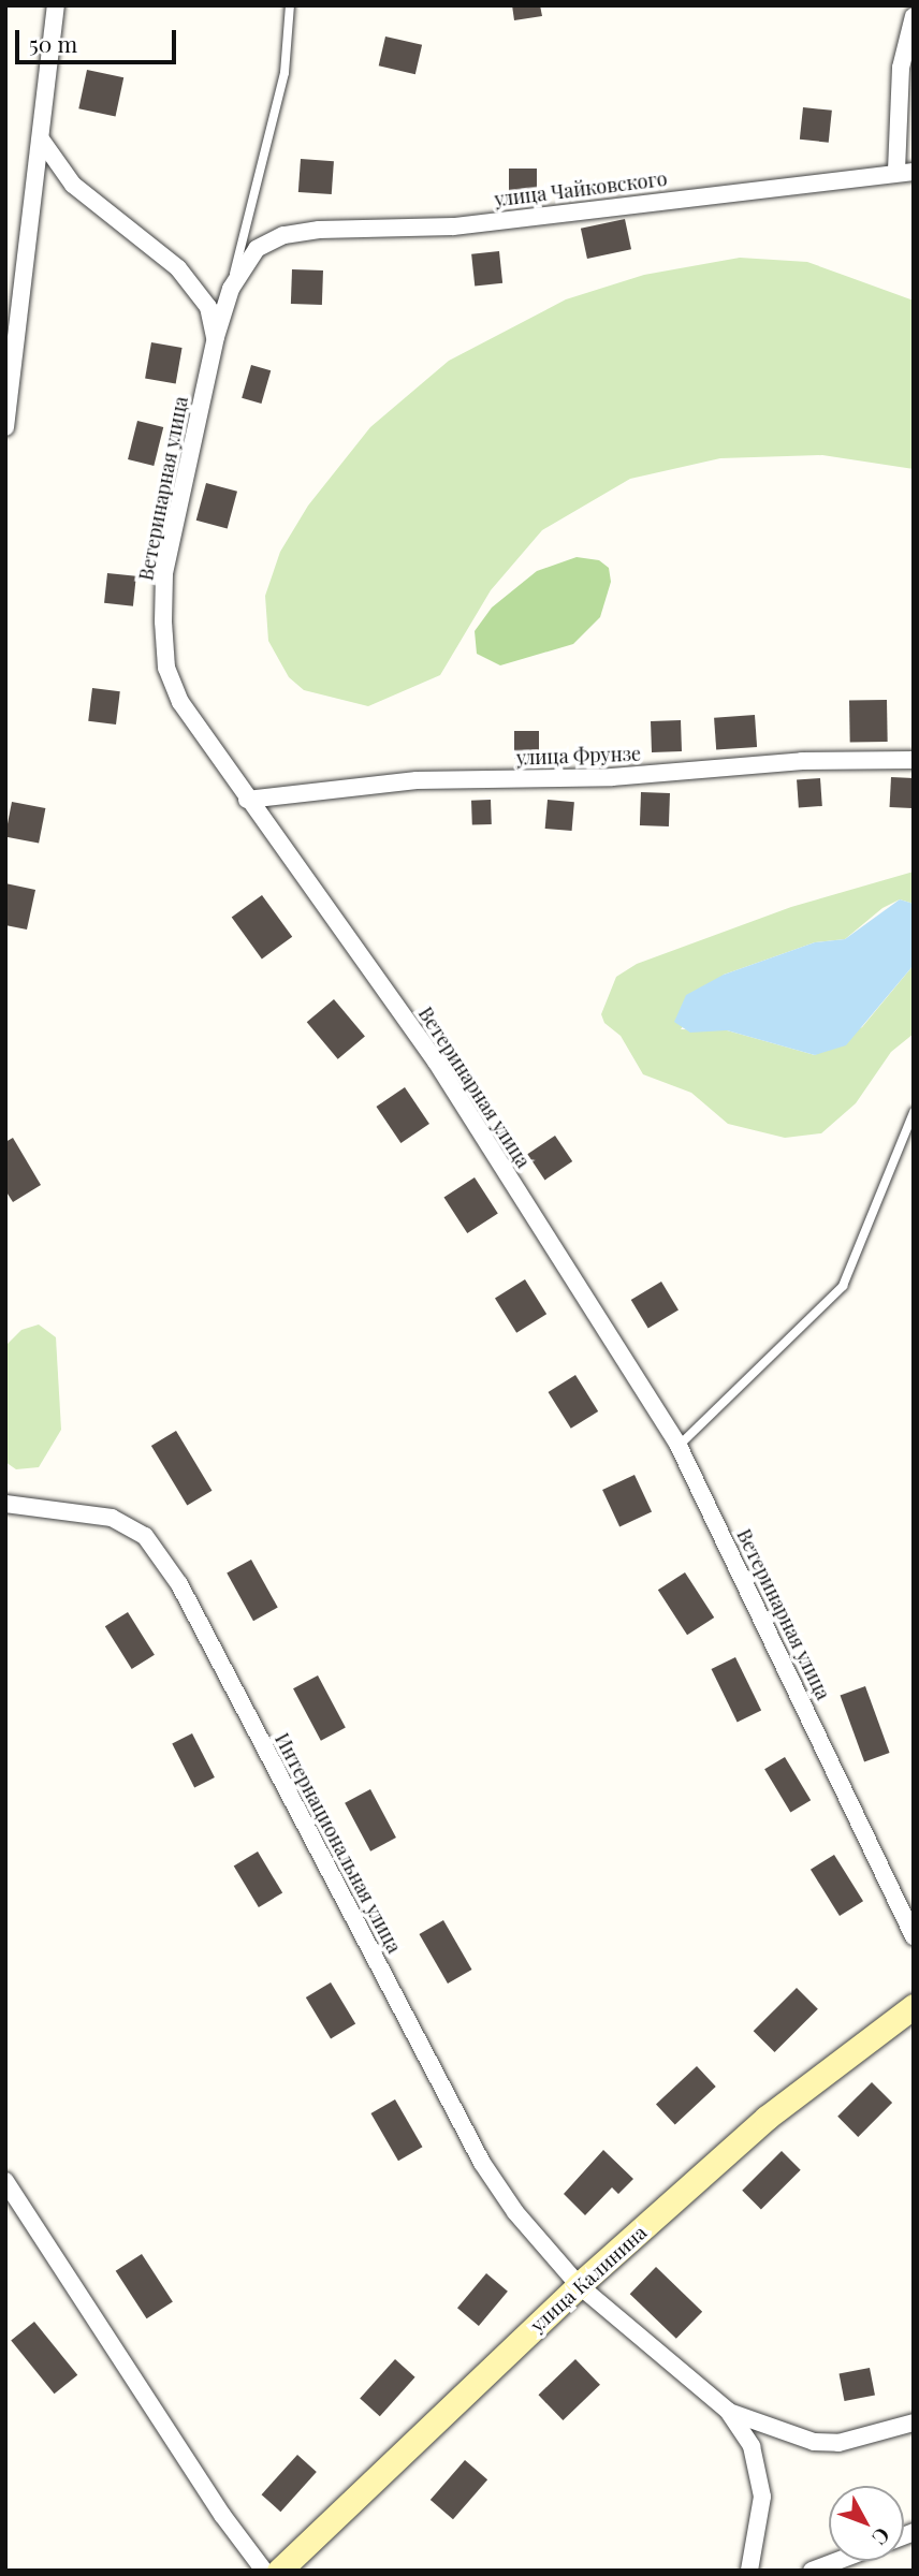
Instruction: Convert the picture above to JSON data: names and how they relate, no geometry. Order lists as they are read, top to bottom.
{
  "streets": {
    "street": [
      "улица Чайковского",
      "Ветеринарная улица",
      "улица Фрунзе",
      "Интернациональная улица",
      "улица Калинина"
    ]
  },
  "crossings": [
    ["улица Чайковского", "Ветеринарная улица"],
    ["Ветеринарная улица", "улица Фрунзе"],
    ["Интернациональная улица", "улица Калинина"]
  ],
  "scale_bar": "50 m",
  "north": "bottom right"
}
